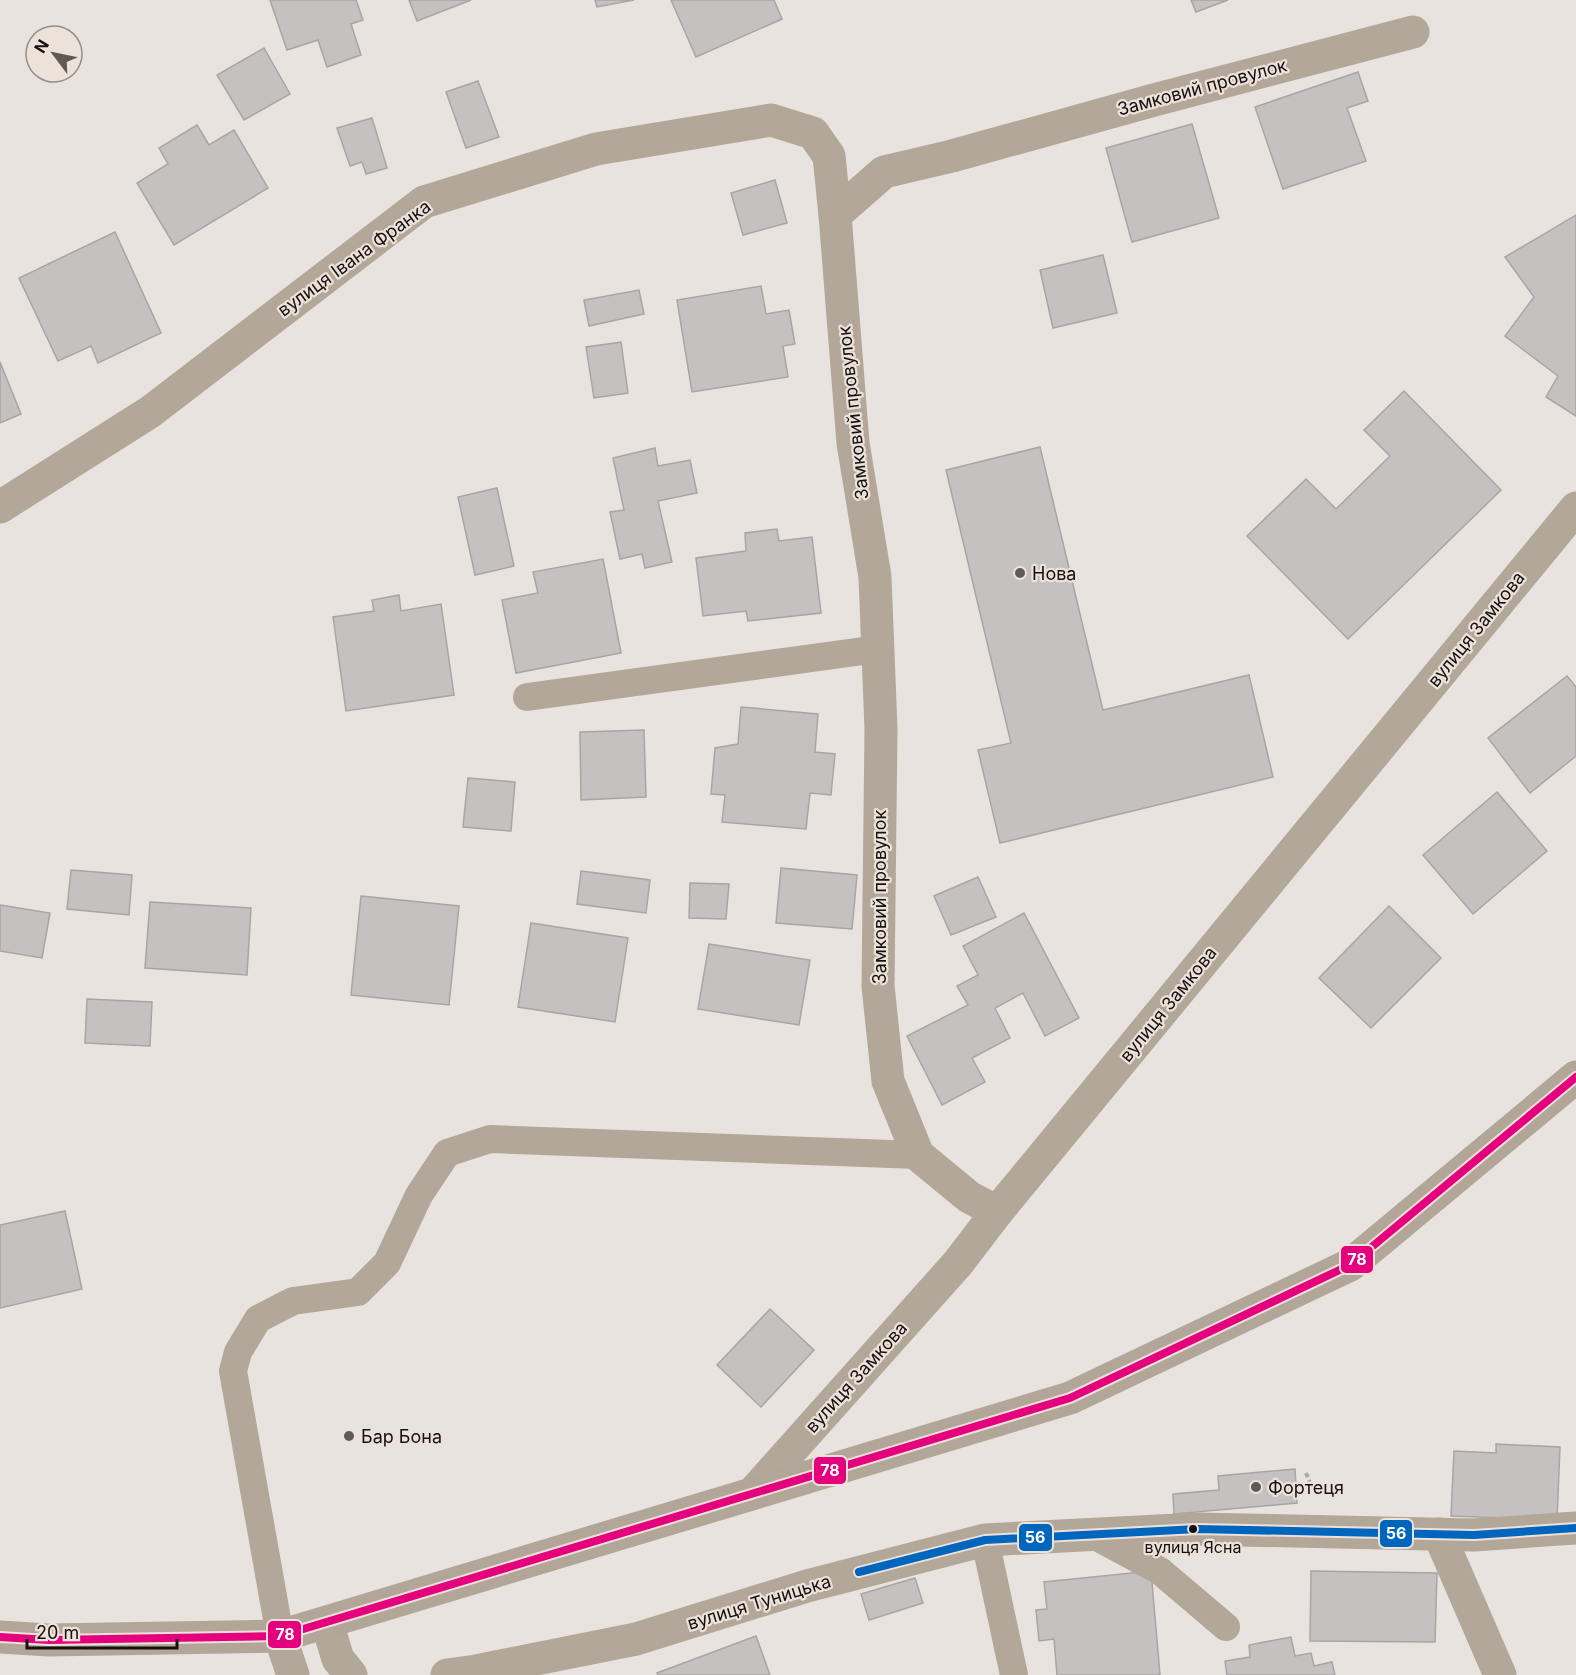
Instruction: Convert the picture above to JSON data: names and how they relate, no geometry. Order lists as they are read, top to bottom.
{
  "streets": {
    "street": [
      "Замковий провулок",
      "вулиця Івана Франка",
      "вулиця Замкова",
      "вулиця Туницька"
    ]
  },
  "crossings": [
    ["Замковий провулок", "вулиця Івана Франка"],
    ["Замковий провулок", "вулиця Замкова"]
  ],
  "places": [
    "Нова",
    "Бар Бона",
    "Фортеця",
    "вулиця Ясна"
  ],
  "lines": ["transit line 78", "transit line 56"],
  "scale_bar": "20 m",
  "north": "top left"
}
